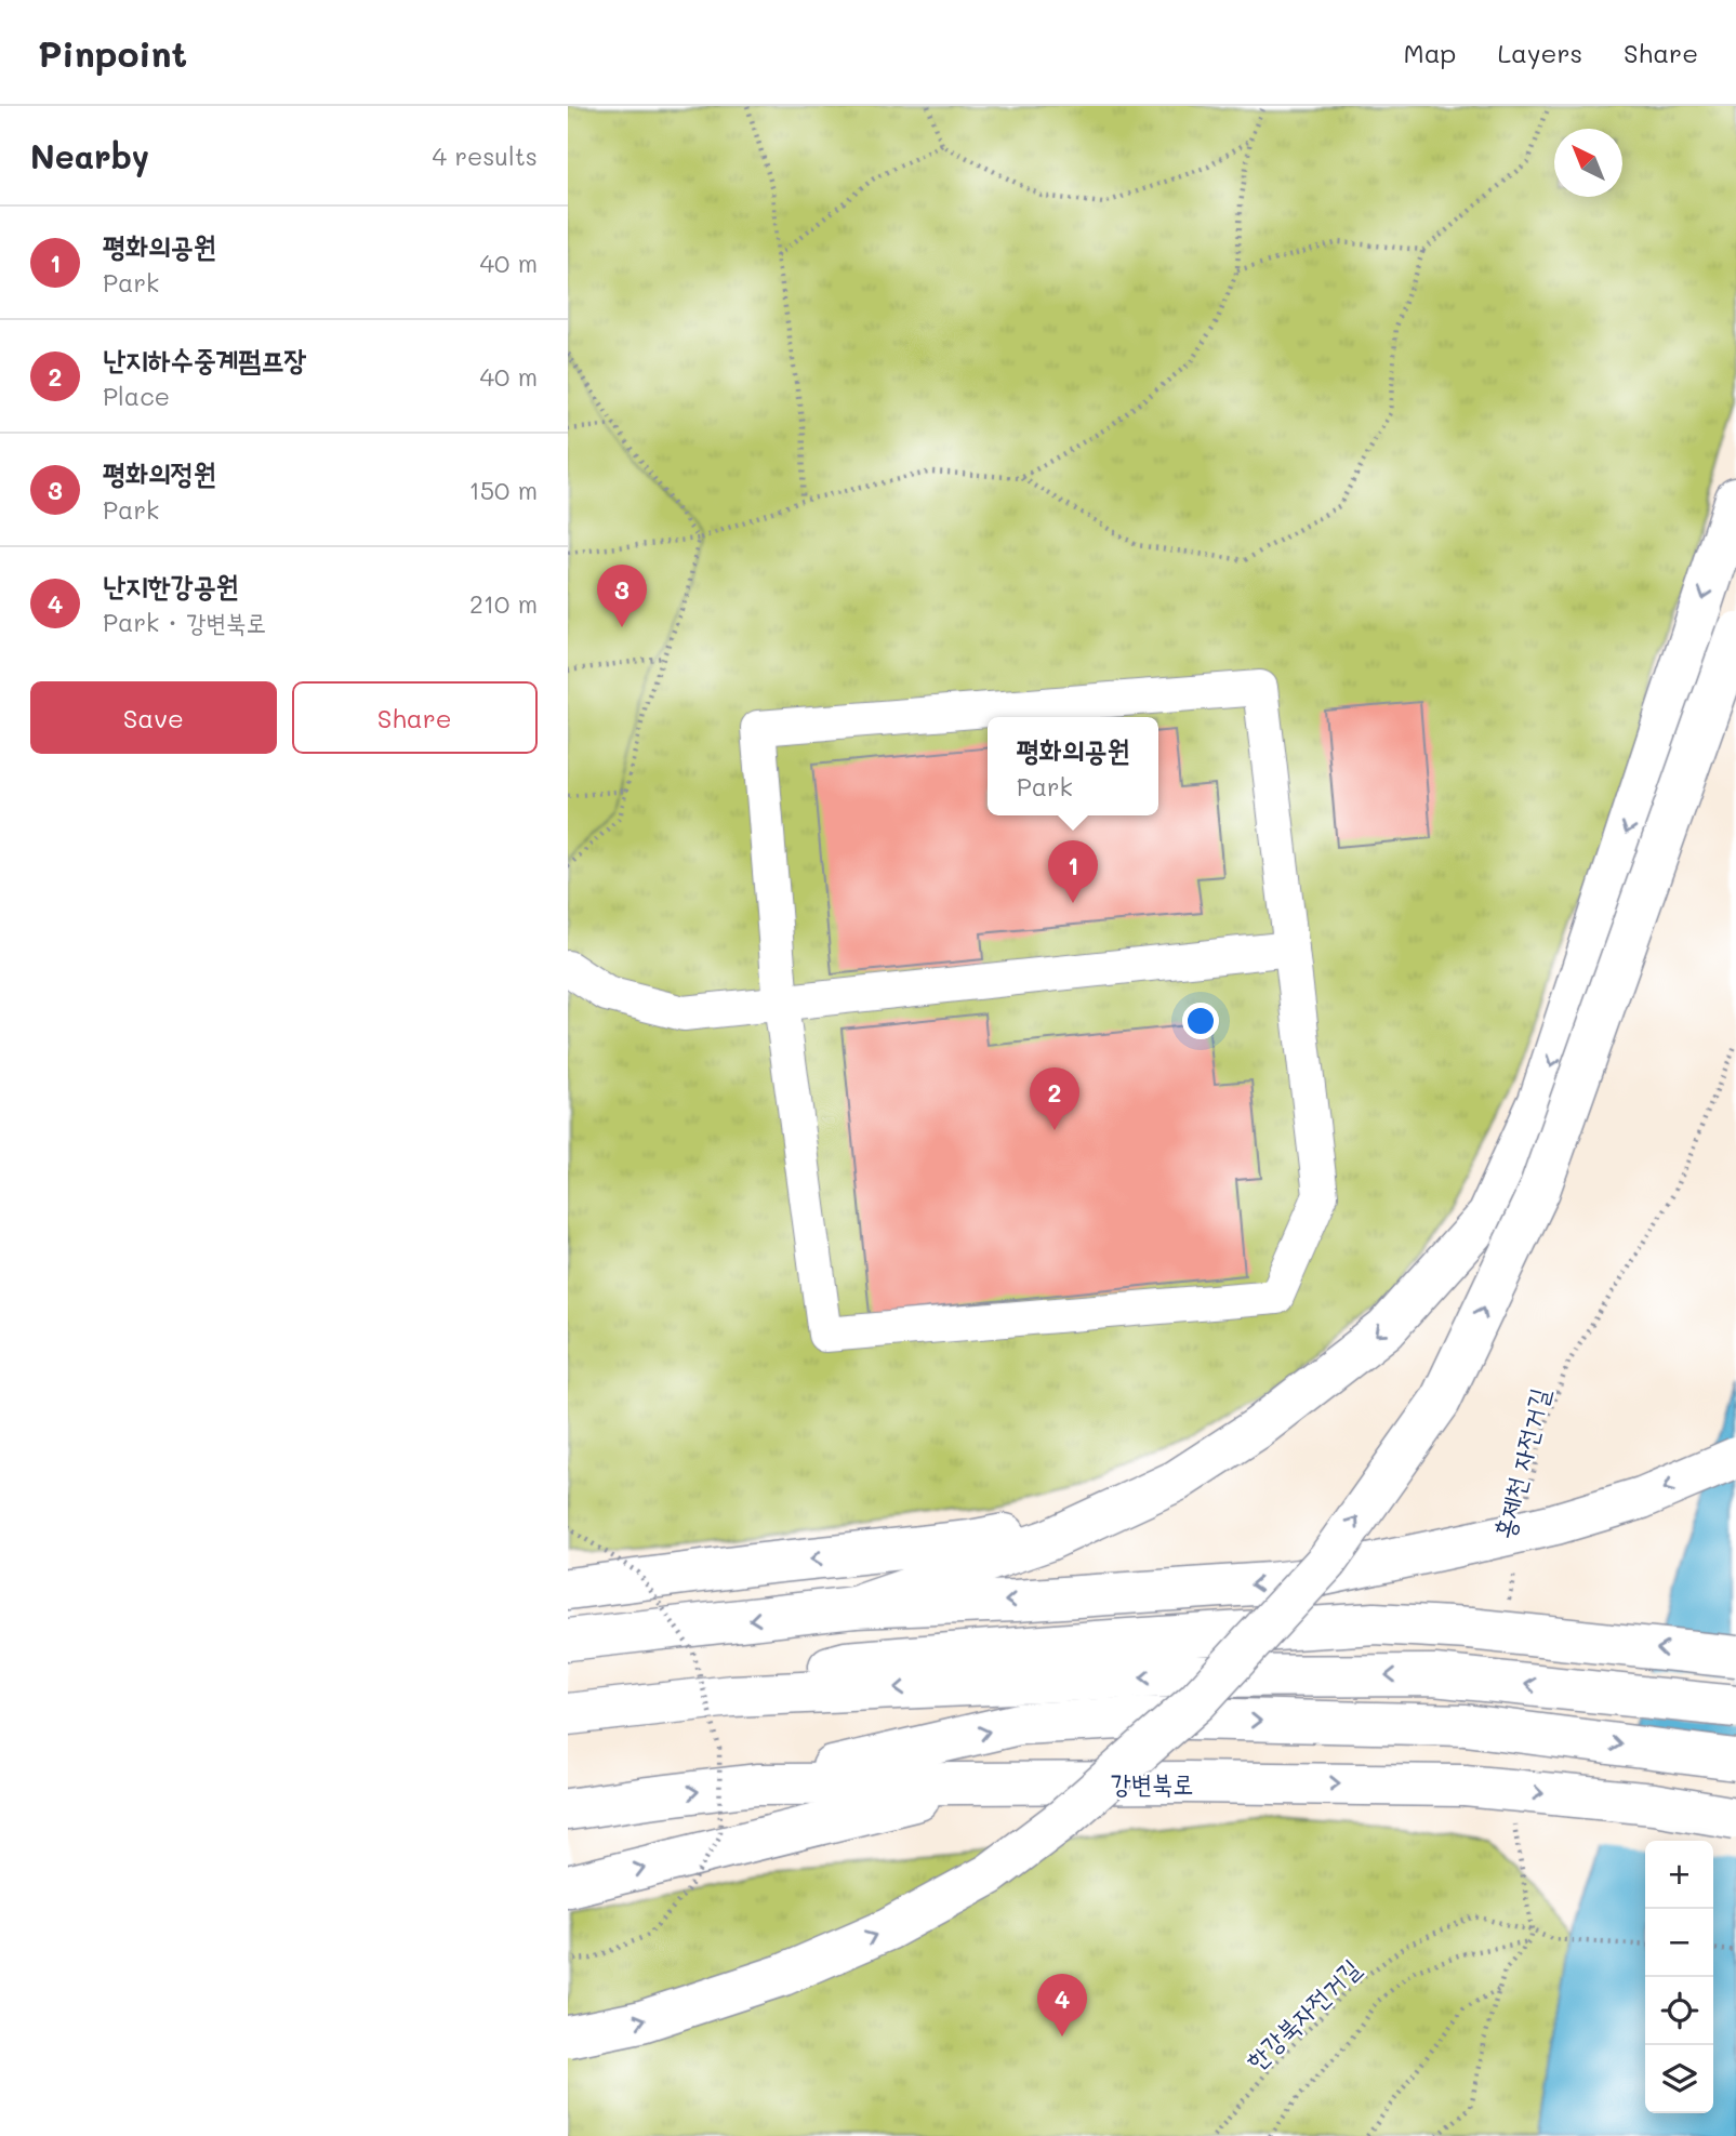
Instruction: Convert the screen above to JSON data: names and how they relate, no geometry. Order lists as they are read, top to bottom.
{
  "streets": {
    "highway": ["강변북로"],
    "path": ["홍제천 자전거길", "한강북자전거길"]
  },
  "north": "top left",
  "page": {
    "header": "Pinpoint",
    "nav": ["Map", "Layers", "Share"],
    "heading": ["Nearby", "4 results"],
    "list": [
      {
        "mark": "1",
        "name": "평화의공원",
        "note": "Park",
        "value": "40 m"
      },
      {
        "mark": "2",
        "name": "난지하수중계펌프장",
        "note": "Place",
        "value": "40 m"
      },
      {
        "mark": "3",
        "name": "평화의정원",
        "note": "Park",
        "value": "150 m"
      },
      {
        "mark": "4",
        "name": "난지한강공원",
        "note": "Park · 강변북로",
        "value": "210 m"
      }
    ],
    "pins": [
      "3",
      "1",
      "2",
      "4"
    ],
    "buttons": ["Save", "Share"],
    "popup": ["평화의공원", "Park"],
    "map_buttons": ["+", "−"]
  }
}
